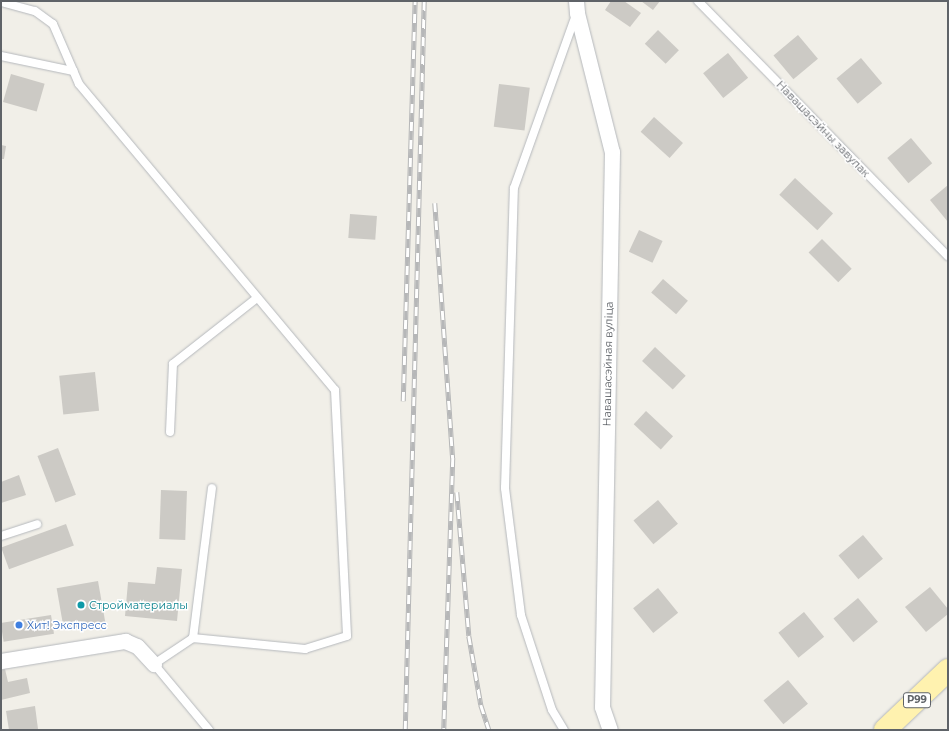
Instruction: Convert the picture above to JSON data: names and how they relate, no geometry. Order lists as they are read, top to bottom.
{
  "streets": {
    "main road": ["Р99"],
    "street": ["Навашасэйная вуліца"],
    "lane": ["Навашасэйны завулак"]
  },
  "places": ["Стройматериалы", "Хит! Экспресс"]
}
